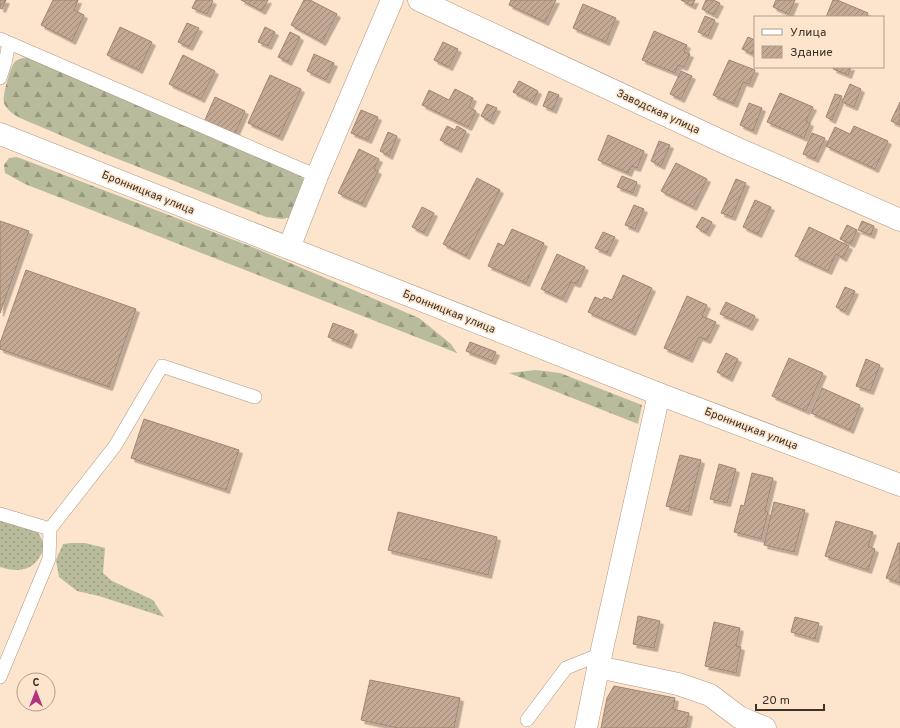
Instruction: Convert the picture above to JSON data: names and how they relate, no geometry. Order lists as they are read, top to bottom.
{
  "streets": {
    "street": ["Заводская улица", "Бронницкая улица"]
  },
  "legend": ["Улица", "Здание"],
  "scale_bar": "20 m",
  "north": "top"
}
